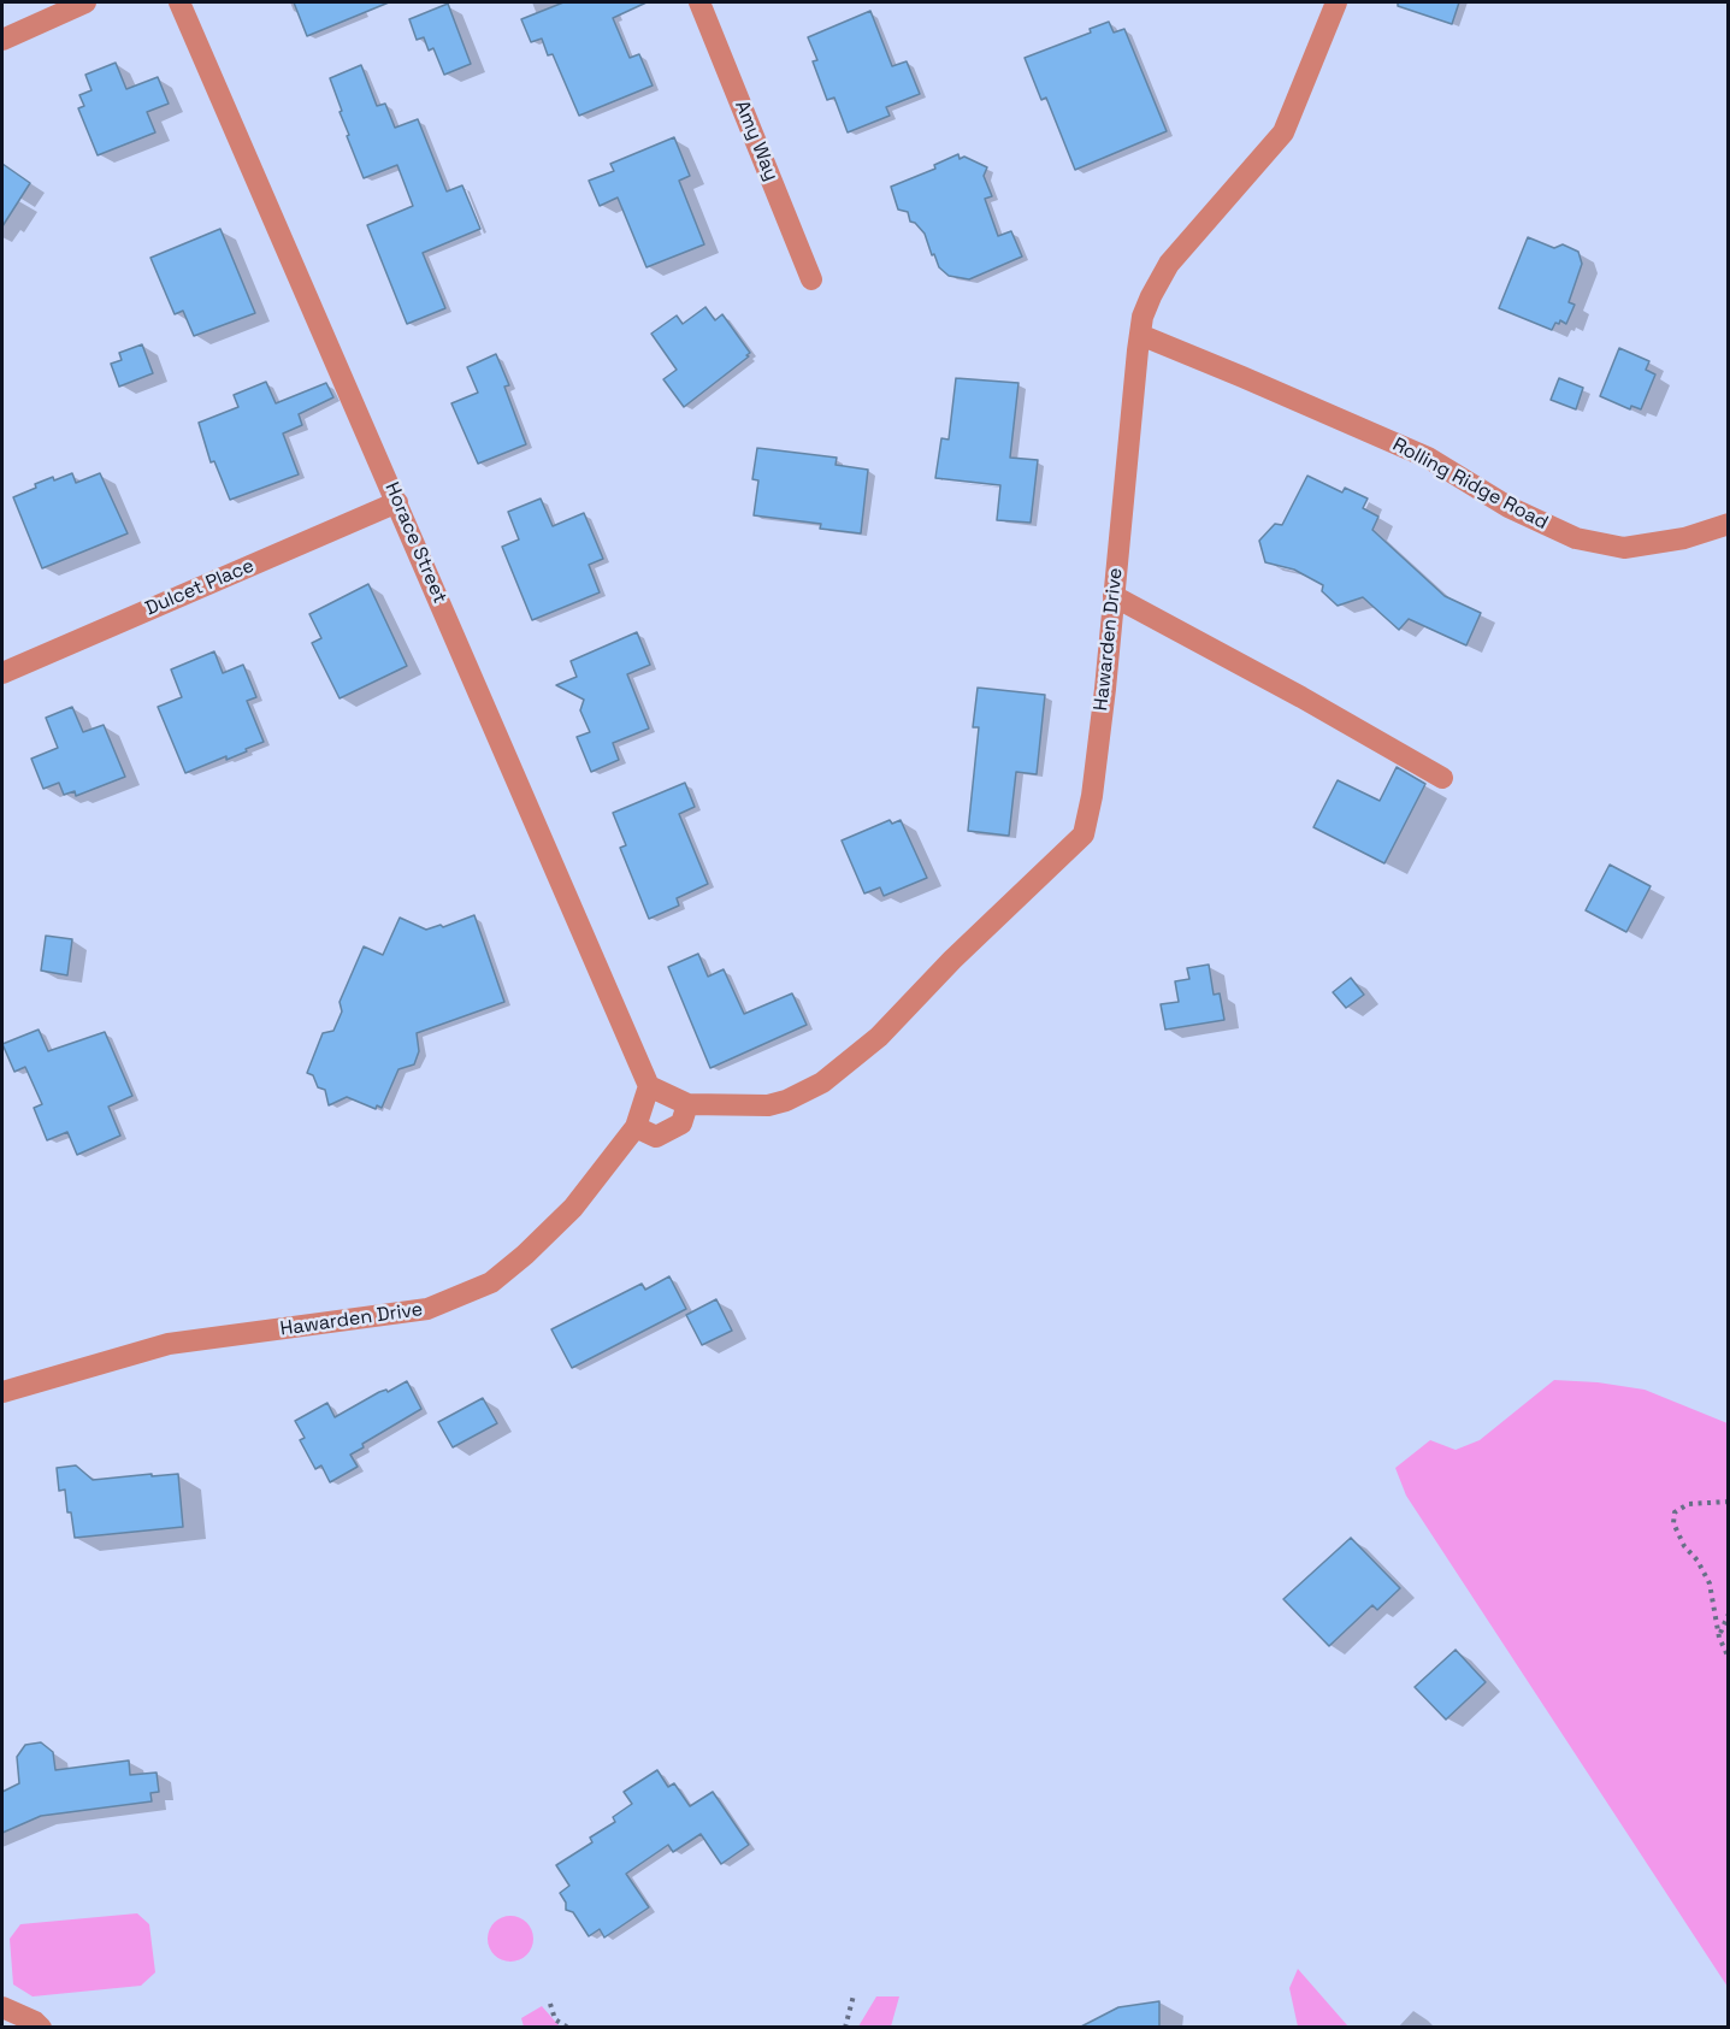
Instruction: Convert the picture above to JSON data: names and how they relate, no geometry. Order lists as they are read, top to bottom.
{
  "streets": {
    "street": [
      "Amy Way",
      "Rolling Ridge Road",
      "Horace Street",
      "Dulcet Place",
      "Hawarden Drive"
    ]
  },
  "crossings": [
    ["Rolling Ridge Road", "Hawarden Drive"],
    ["Horace Street", "Dulcet Place"],
    ["Horace Street", "Hawarden Drive"]
  ]
}
